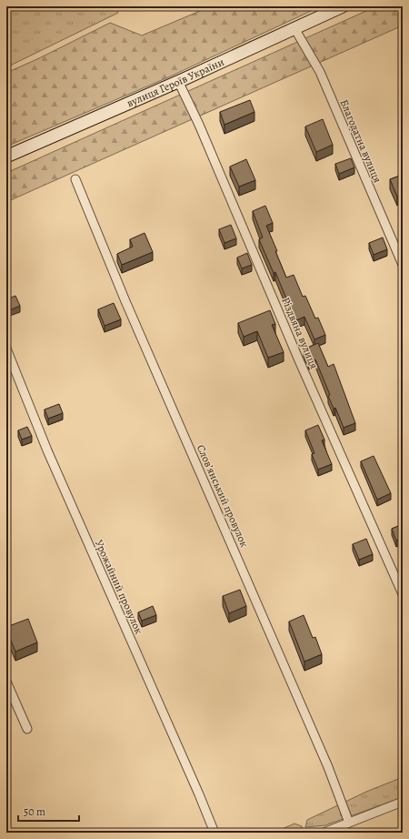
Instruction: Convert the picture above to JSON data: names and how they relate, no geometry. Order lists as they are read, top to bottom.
{
  "streets": {
    "main road": ["вулиця Героїв України"],
    "street": [
      "Благодатна вулиця",
      "Різдвяна вулиця",
      "Словʼянський провулок",
      "Урожайний провулок"
    ]
  },
  "crossings": [
    ["вулиця Героїв України", "Благодатна вулиця"],
    ["вулиця Героїв України", "Різдвяна вулиця"]
  ],
  "scale_bar": "50 m"
}
